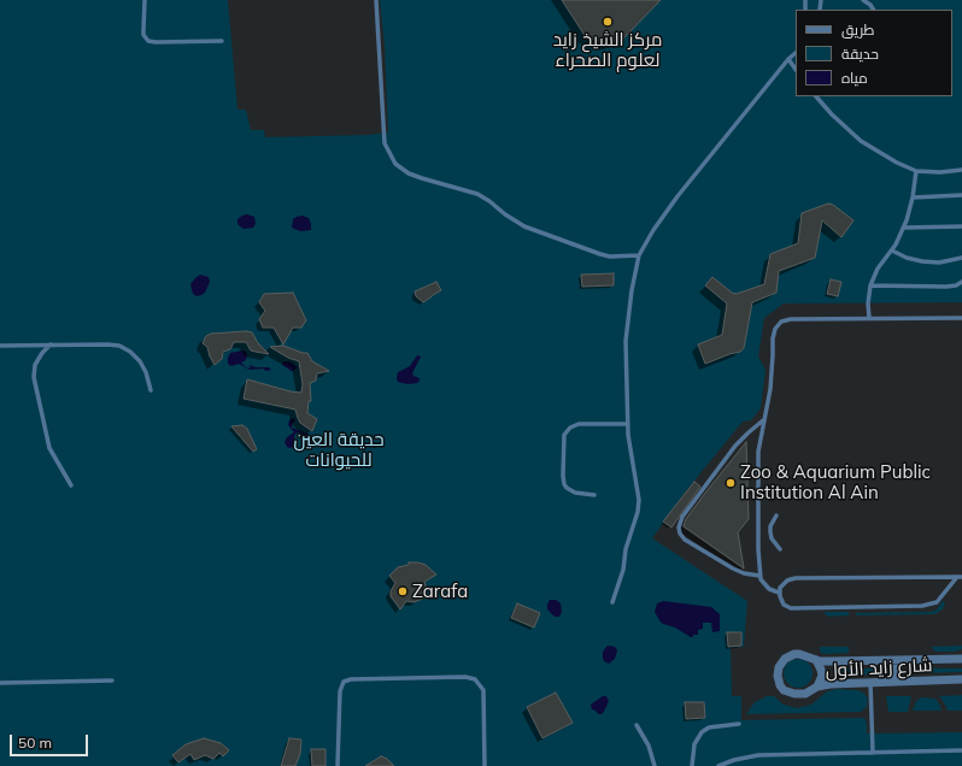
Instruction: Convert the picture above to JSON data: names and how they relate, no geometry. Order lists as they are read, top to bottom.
{
  "streets": {
    "street": ["شارع زايد الأول"]
  },
  "parks": ["حديقة العين للحيوانات"],
  "places": ["مركز الشيخ زايد لعلوم الصحراء", "Zoo & Aquarium Public Institution Al Ain", "Zarafa"],
  "legend": ["طريق", "حديقة", "مياه"],
  "scale_bar": "50 m"
}
